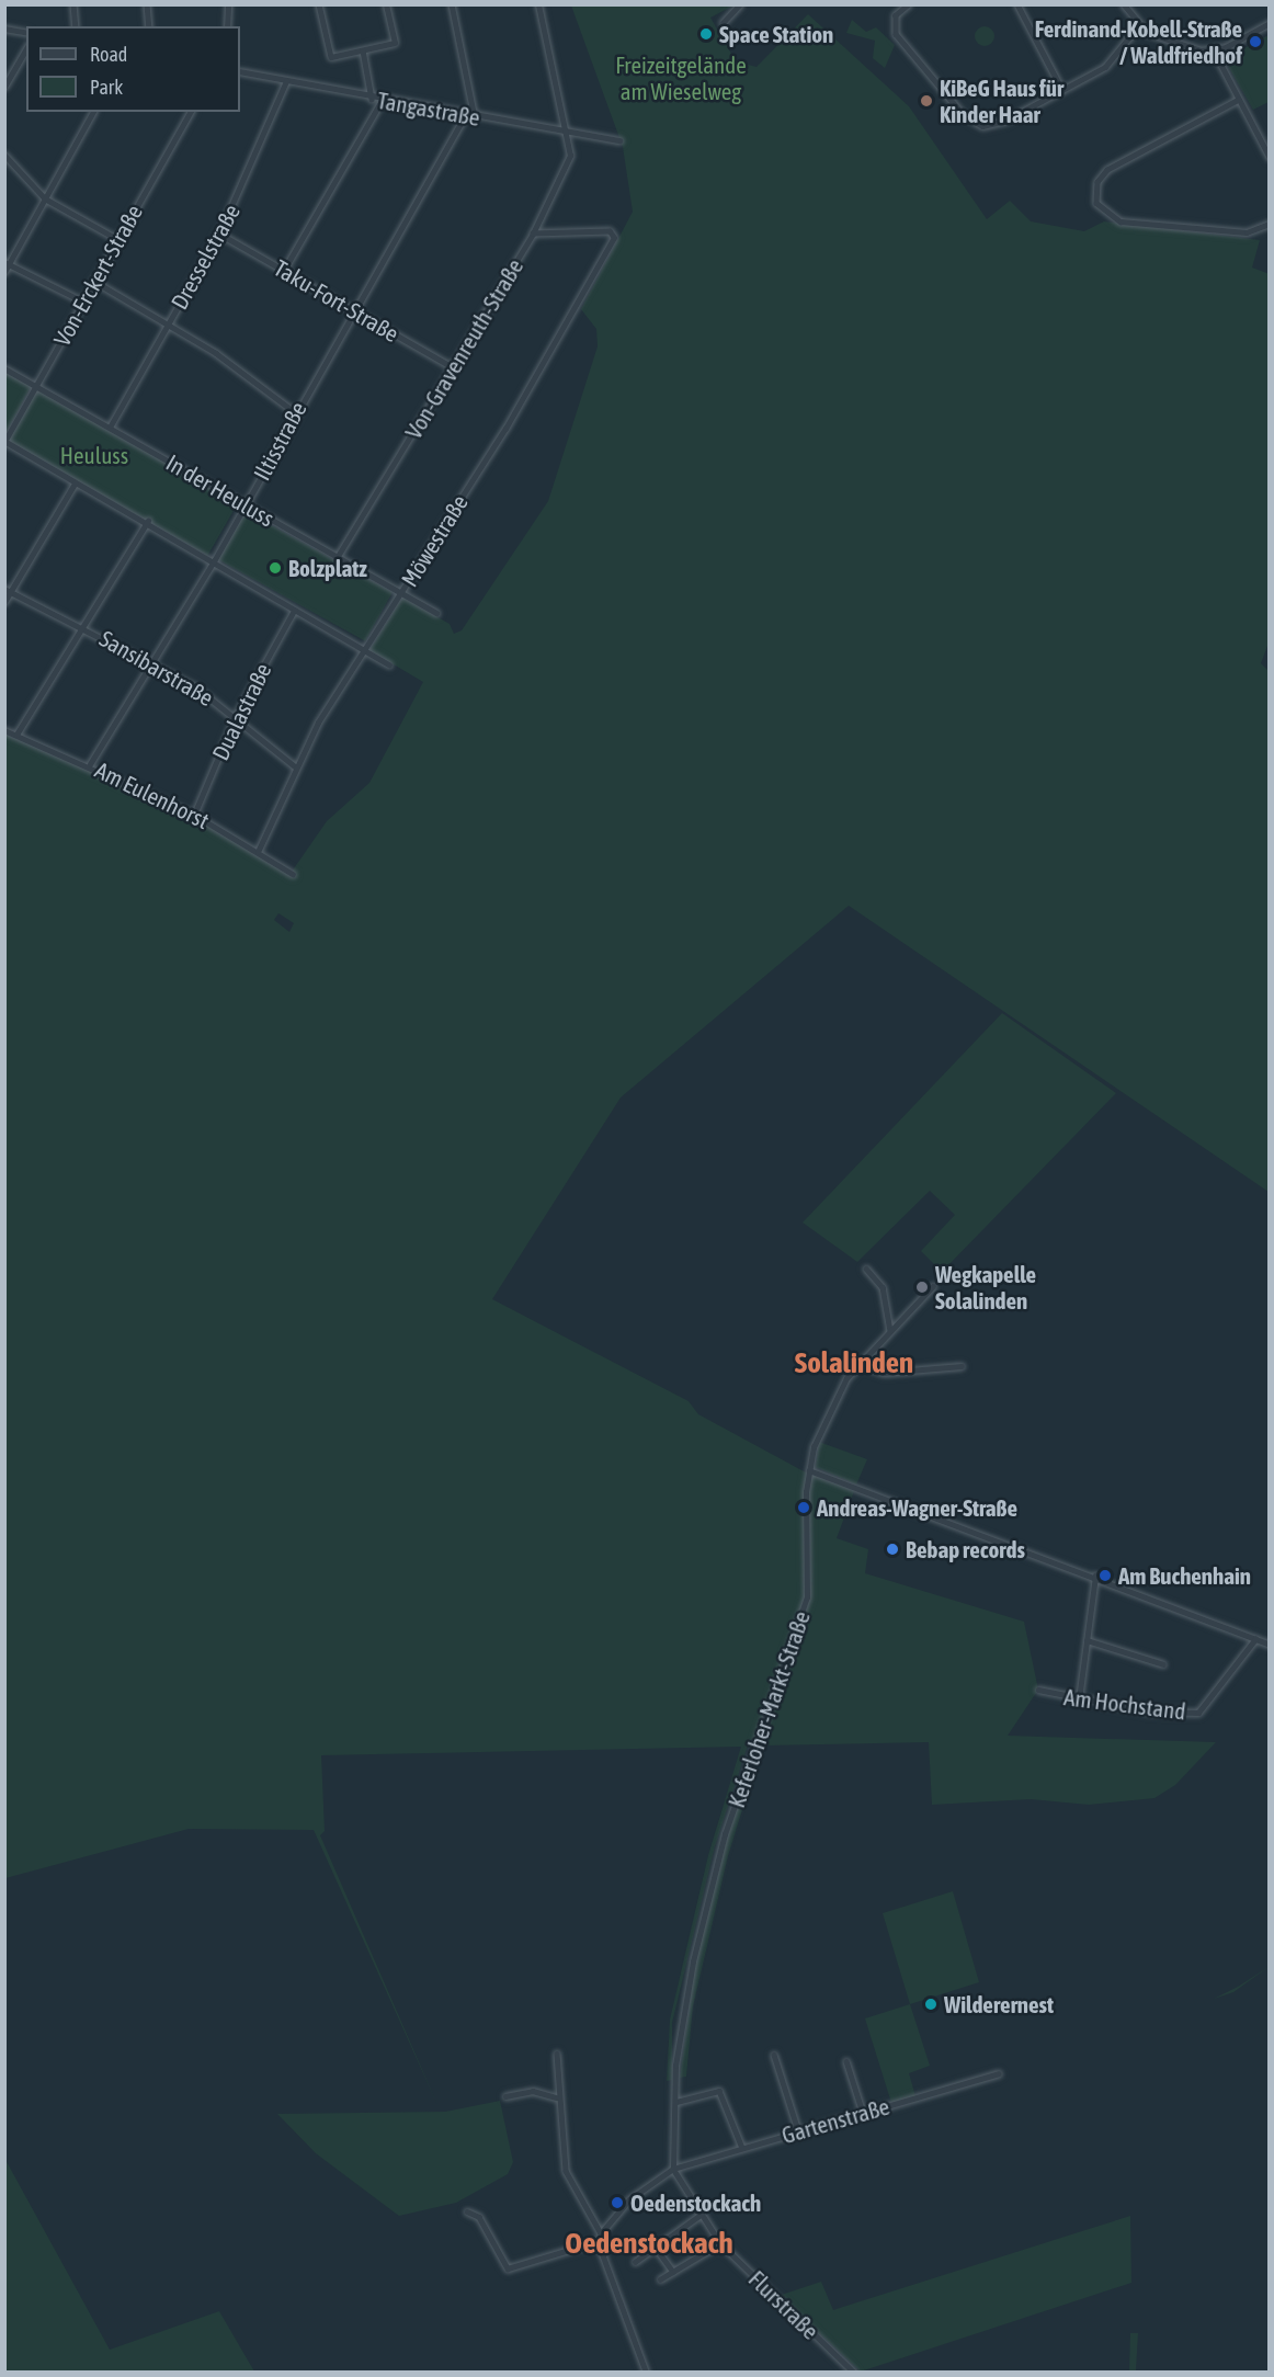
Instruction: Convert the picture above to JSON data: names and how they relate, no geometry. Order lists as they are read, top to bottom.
{
  "streets": {
    "street": [
      "Tangastraße",
      "Dresselstraße",
      "Von-Erckert-Straße",
      "Taku-Fort-Straße",
      "Von-Gravenreuth-Straße",
      "Iltisstraße",
      "In der Heuluss",
      "Möwestraße",
      "Sansibarstraße",
      "Dualastraße",
      "Am Eulenhorst",
      "Am Hochstand",
      "Keferloher-Markt-Straße",
      "Gartenstraße",
      "Flurstraße"
    ]
  },
  "crossings": [
    ["Tangastraße", "Dresselstraße"],
    ["Tangastraße", "Von-Gravenreuth-Straße"],
    ["Tangastraße", "Iltisstraße"],
    ["Dresselstraße", "Taku-Fort-Straße"],
    ["Dresselstraße", "In der Heuluss"],
    ["Von-Erckert-Straße", "In der Heuluss"],
    ["Taku-Fort-Straße", "Von-Gravenreuth-Straße"],
    ["Taku-Fort-Straße", "Iltisstraße"],
    ["Von-Gravenreuth-Straße", "In der Heuluss"],
    ["Von-Gravenreuth-Straße", "Möwestraße"],
    ["Iltisstraße", "In der Heuluss"],
    ["Iltisstraße", "Sansibarstraße"],
    ["Iltisstraße", "Am Eulenhorst"],
    ["In der Heuluss", "Möwestraße"],
    ["Möwestraße", "Sansibarstraße"],
    ["Möwestraße", "Am Eulenhorst"],
    ["Sansibarstraße", "Dualastraße"],
    ["Dualastraße", "Am Eulenhorst"],
    ["Keferloher-Markt-Straße", "Gartenstraße"],
    ["Keferloher-Markt-Straße", "Flurstraße"],
    ["Gartenstraße", "Flurstraße"]
  ],
  "districts": ["Solalinden", "Oedenstockach"],
  "parks": ["Freizeitgelände am Wieselweg", "Heuluss"],
  "places": [
    "Space Station",
    "Ferdinand-Kobell-Straße / Waldfriedhof",
    "KiBeG Haus für Kinder Haar",
    "Bolzplatz",
    "Wegkapelle Solalinden",
    "Andreas-Wagner-Straße",
    "Bebap records",
    "Am Buchenhain",
    "Wilderernest",
    "Oedenstockach"
  ],
  "legend": ["Road", "Park"]
}
